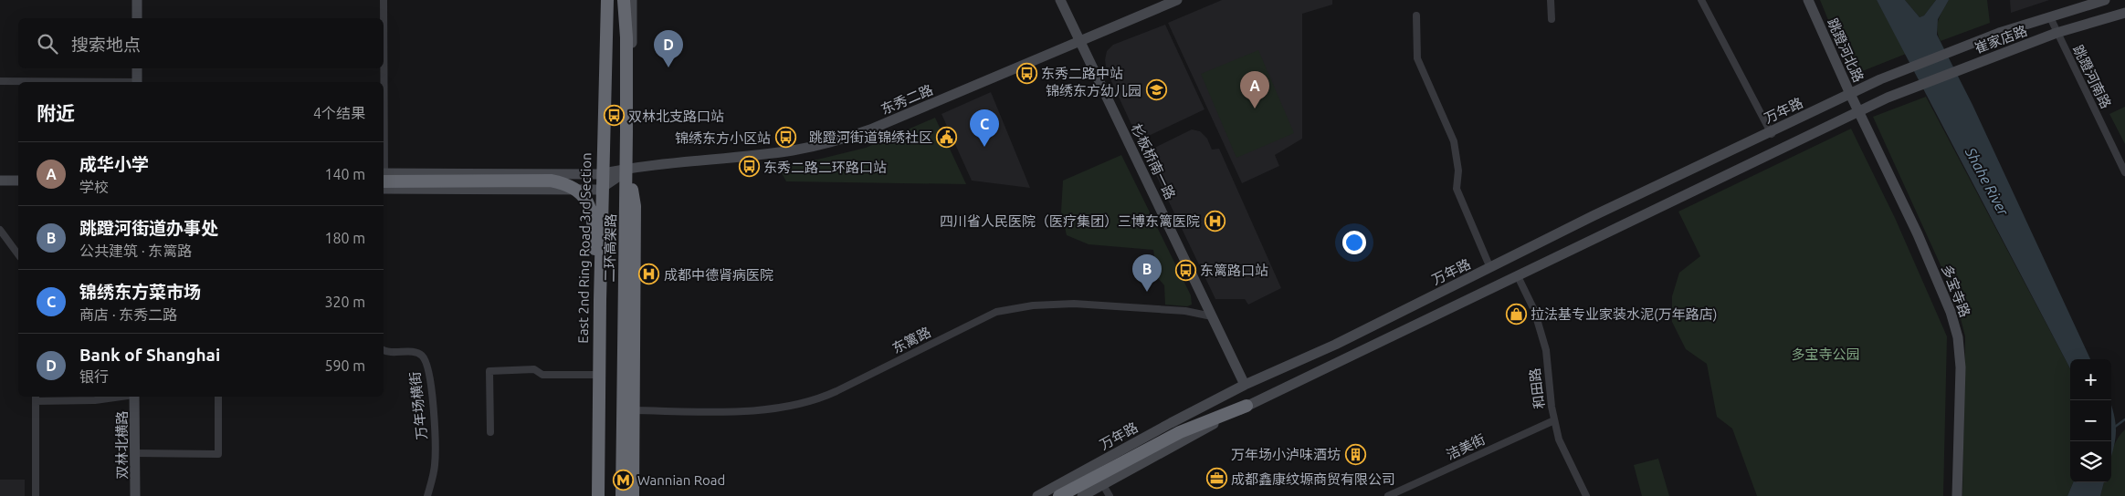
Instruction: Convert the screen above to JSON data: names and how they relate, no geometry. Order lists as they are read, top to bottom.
{
  "streets": {
    "highway": ["二环高架路"],
    "main road": [
      "崔家店路",
      "跳蹬河北路",
      "东秀二路",
      "万年路",
      "杉板桥南一路",
      "East 2nd Ring Road 3rd Section",
      "多宝寺路",
      "双林北横路"
    ],
    "street": [
      "跳蹬河南路",
      "东篱路",
      "和田路",
      "万年场横街",
      "洁美街"
    ]
  },
  "crossings": [
    ["崔家店路", "跳蹬河北路"],
    ["崔家店路", "跳蹬河南路"],
    ["崔家店路", "万年路"],
    ["崔家店路", "多宝寺路"],
    ["跳蹬河北路", "万年路"],
    ["跳蹬河北路", "多宝寺路"],
    ["东秀二路", "杉板桥南一路"],
    ["东秀二路", "East 2nd Ring Road 3rd Section"],
    ["东秀二路", "二环高架路"],
    ["万年路", "杉板桥南一路"],
    ["杉板桥南一路", "东篱路"],
    ["East 2nd Ring Road 3rd Section", "二环高架路"],
    ["和田路", "洁美街"]
  ],
  "water": ["Shahe River"],
  "parks": ["多宝寺公园"],
  "places": {
    "bus stop": [
      "东秀二路中站",
      "双林北支路口站",
      "锦绣东方小区站",
      "东秀二路二环路口站",
      "东篱路口站"
    ],
    "school or university": ["锦绣东方幼儿园"],
    "public building": ["跳蹬河街道锦绣社区"],
    "hospital": ["四川省人民医院（医疗集团）三博东篱医院", "成都中德肾病医院"],
    "shop": ["拉法基专业家装水泥(万年路店)"],
    "building": ["万年场小泸味酒坊"],
    "office": ["成都鑫康纹塬商贸有限公司"],
    "metro station": ["Wannian Road"]
  },
  "page": {
    "search": "搜索地点",
    "pins": [
      "D",
      "A",
      "C",
      "B"
    ],
    "heading": ["附近", "4个结果"],
    "list": [
      {
        "mark": "A",
        "name": "成华小学",
        "note": "学校",
        "value": "140 m"
      },
      {
        "mark": "B",
        "name": "跳蹬河街道办事处",
        "note": "公共建筑 · 东篱路",
        "value": "180 m"
      },
      {
        "mark": "C",
        "name": "锦绣东方菜市场",
        "note": "商店 · 东秀二路",
        "value": "320 m"
      },
      {
        "mark": "D",
        "name": "Bank of Shanghai",
        "note": "银行",
        "value": "590 m"
      }
    ],
    "map_buttons": ["+", "−"]
  }
}
